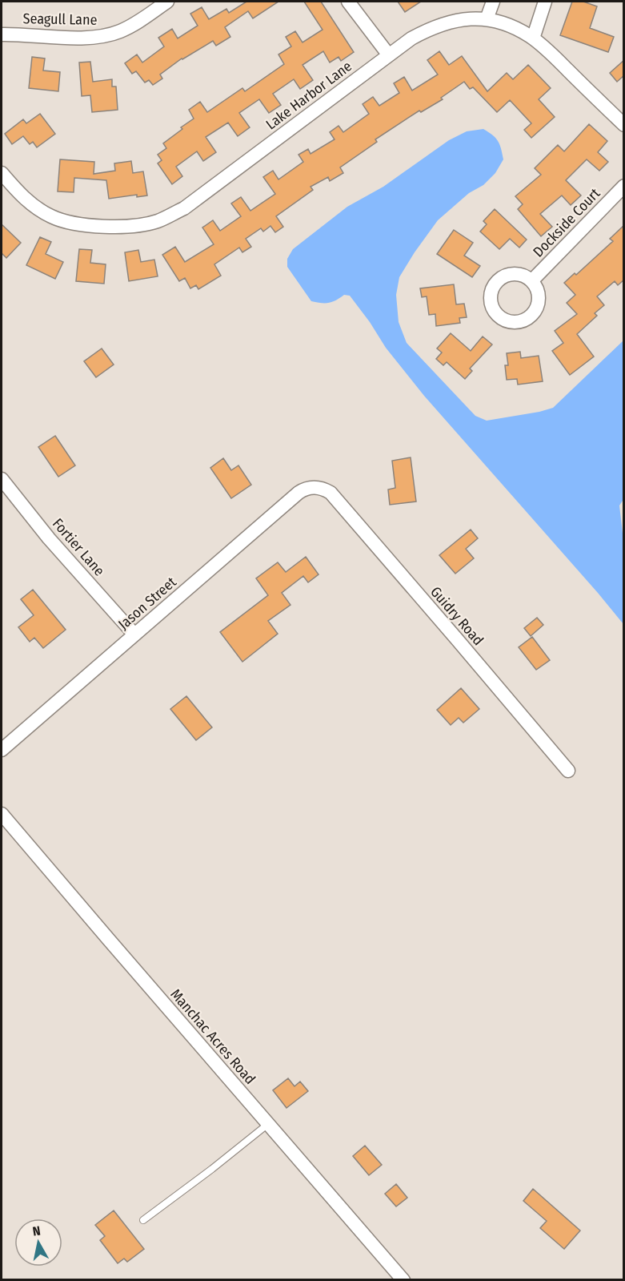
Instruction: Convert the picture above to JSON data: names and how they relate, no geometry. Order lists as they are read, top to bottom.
{
  "streets": {
    "street": [
      "Seagull Lane",
      "Lake Harbor Lane",
      "Dockside Court",
      "Fortier Lane",
      "Jason Street",
      "Guidry Road",
      "Manchac Acres Road"
    ]
  },
  "crossings": [
    ["Fortier Lane", "Jason Street"],
    ["Jason Street", "Guidry Road"]
  ],
  "north": "top"
}
